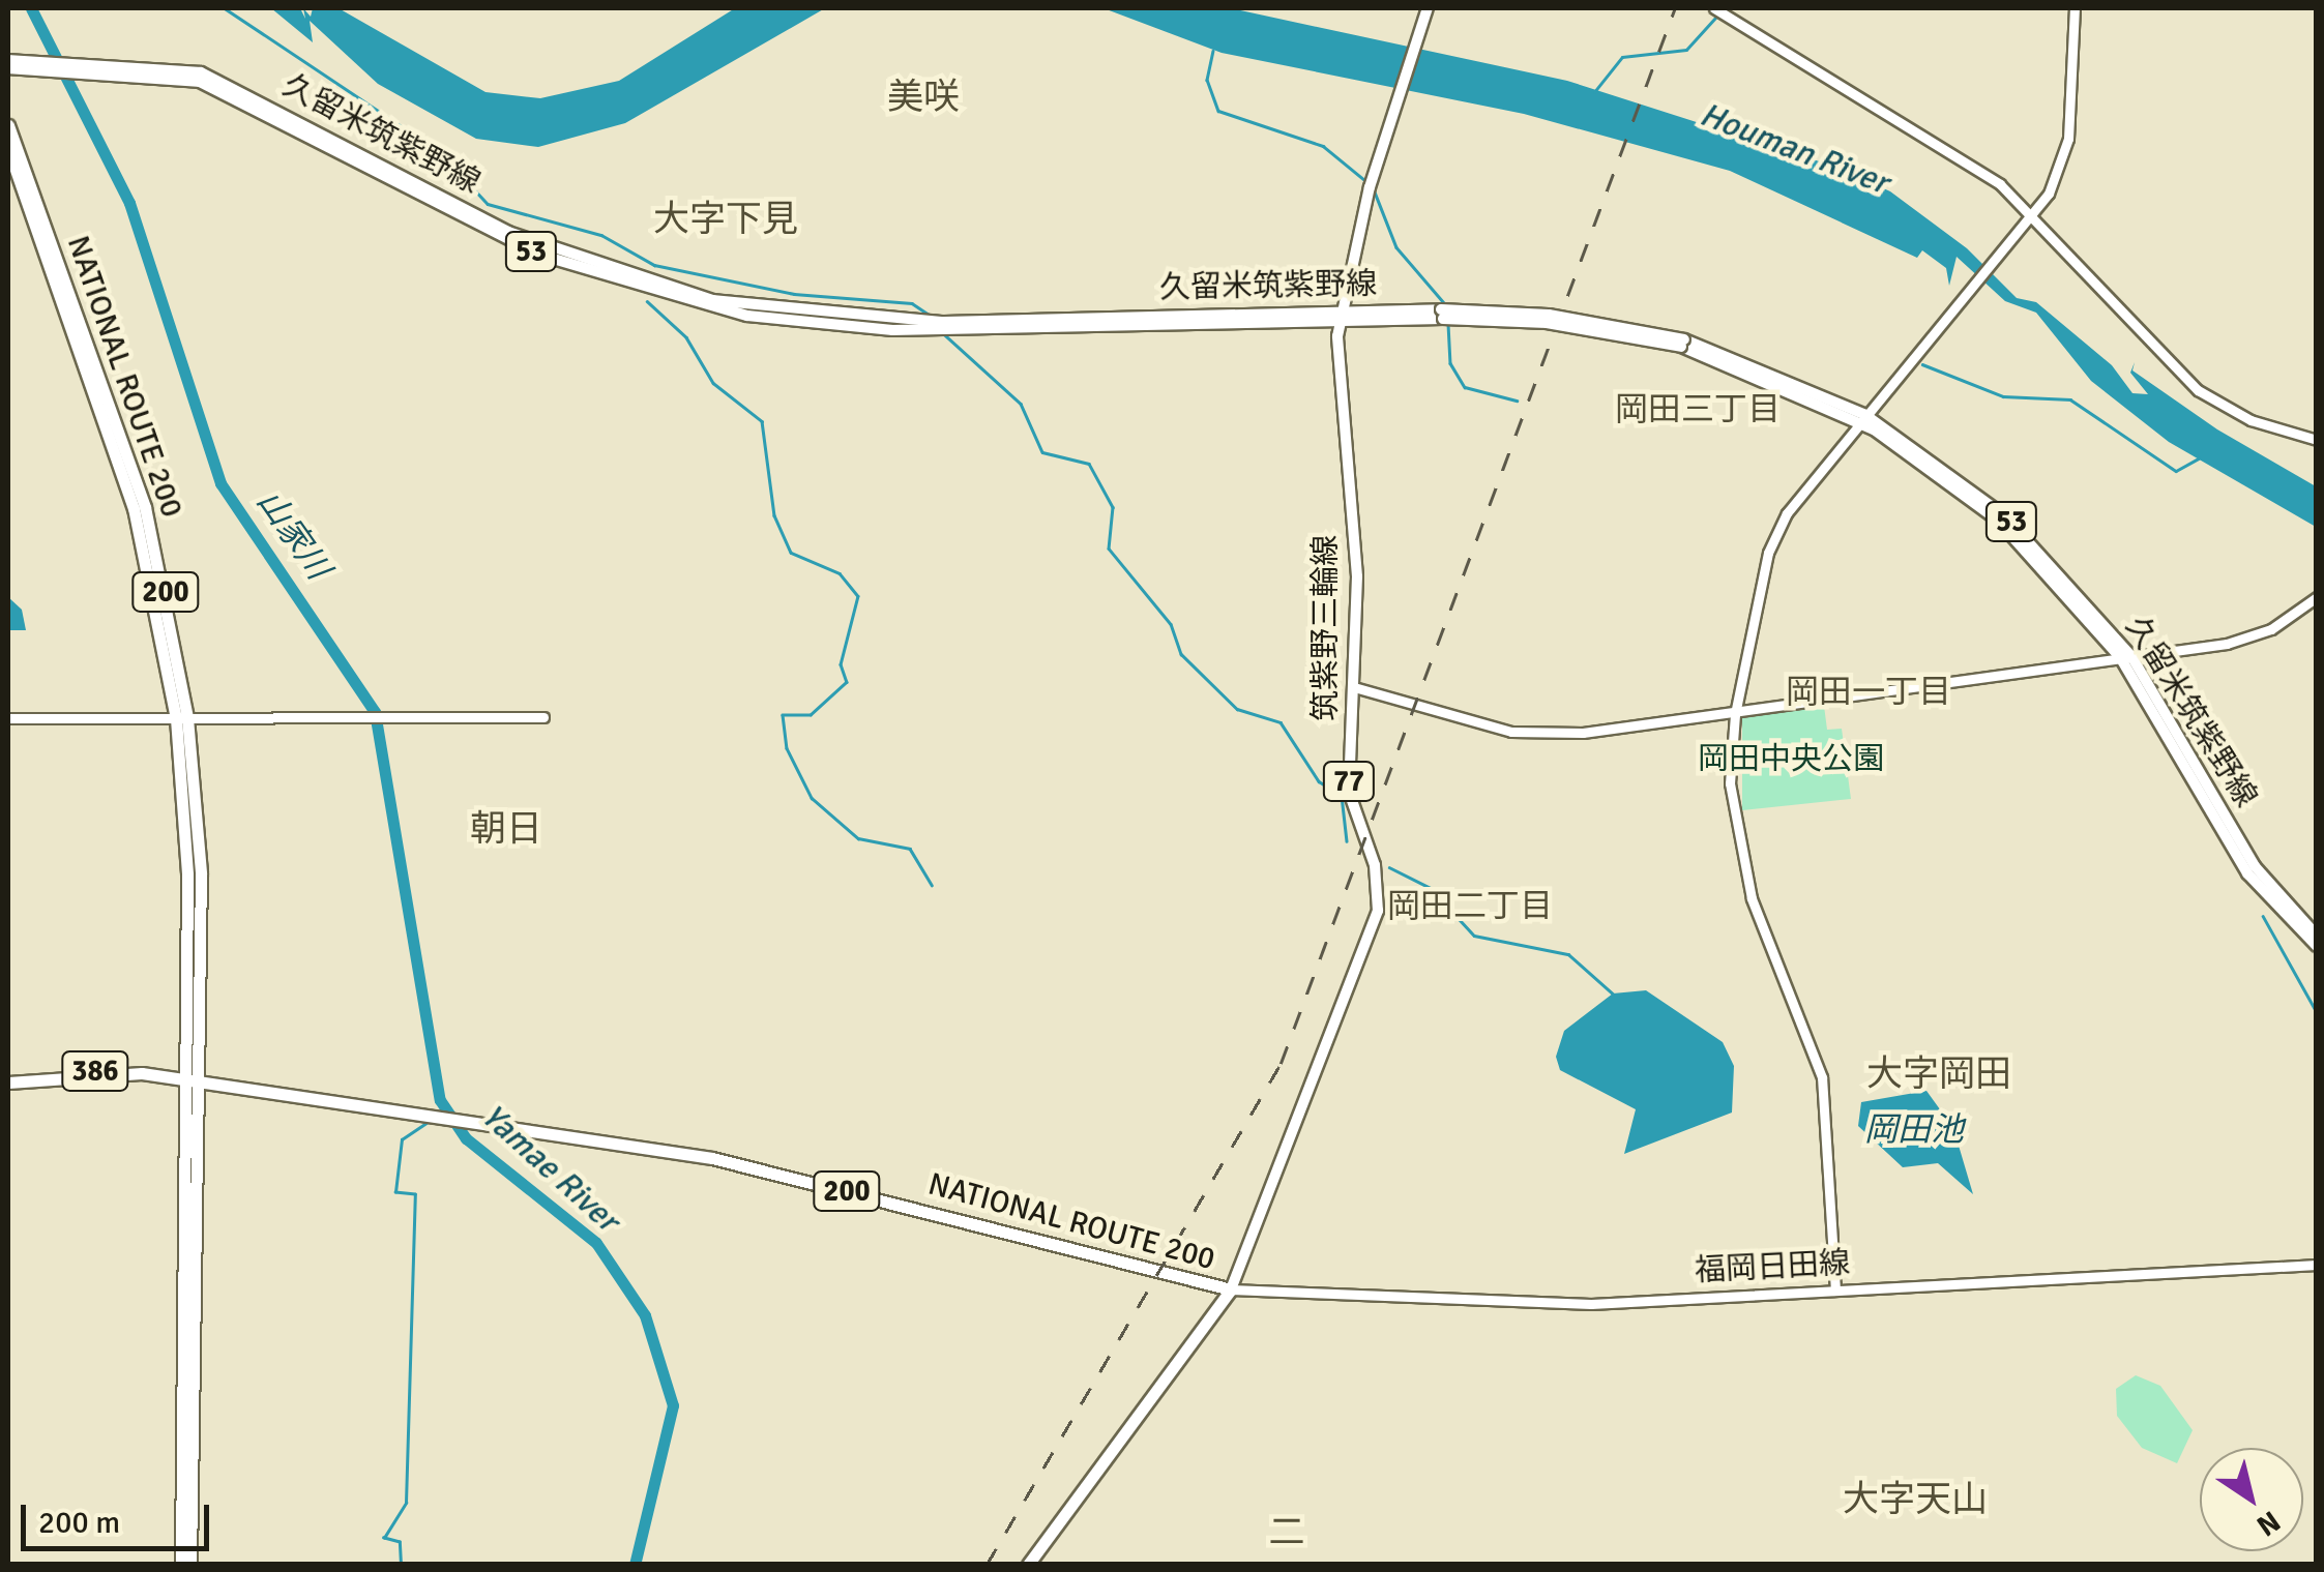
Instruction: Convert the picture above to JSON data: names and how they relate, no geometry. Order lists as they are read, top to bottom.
{
  "streets": {
    "highway": ["NATIONAL ROUTE 200", "200", "386"],
    "main road": [
      "久留米筑紫野線",
      "53",
      "筑紫野三輪線",
      "77"
    ],
    "street": ["福岡日田線"]
  },
  "crossings": [
    ["久留米筑紫野線", "筑紫野三輪線"],
    ["NATIONAL ROUTE 200", "200"],
    ["NATIONAL ROUTE 200", "筑紫野三輪線"],
    ["NATIONAL ROUTE 200", "386"],
    ["NATIONAL ROUTE 200", "福岡日田線"],
    ["200", "386"],
    ["筑紫野三輪線", "福岡日田線"]
  ],
  "districts": [
    "美咲",
    "大字下見",
    "岡田三丁目",
    "岡田一丁目",
    "朝日",
    "岡田二丁目",
    "大字岡田",
    "大字天山",
    "二"
  ],
  "water": [
    "Houman River",
    "山家川",
    "岡田池",
    "Yamae River"
  ],
  "parks": ["岡田中央公園"],
  "scale_bar": "200 m",
  "north": "bottom right"
}
